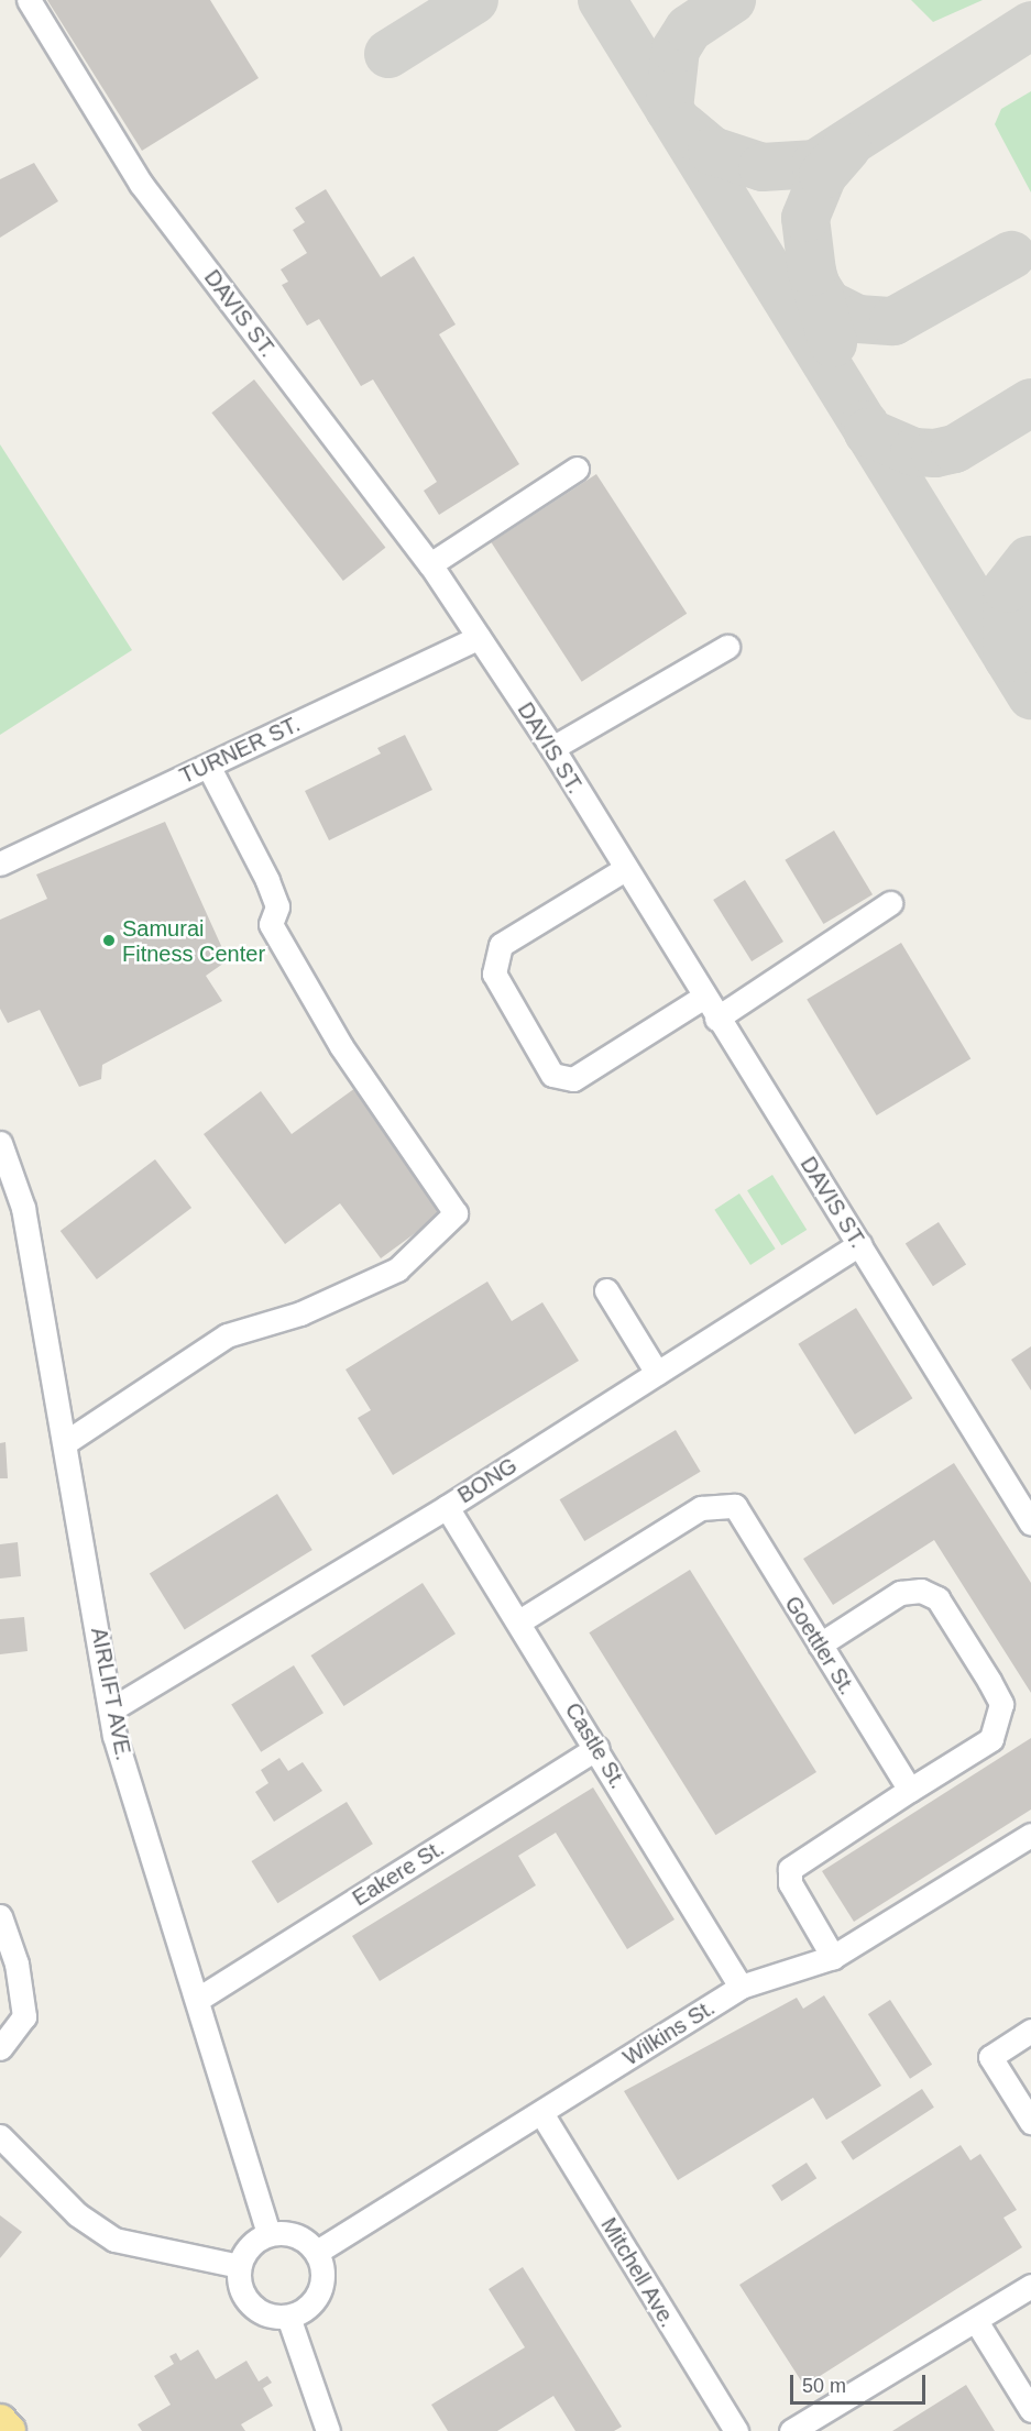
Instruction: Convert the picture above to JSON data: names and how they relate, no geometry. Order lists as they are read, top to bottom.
{
  "streets": {
    "street": [
      "DAVIS ST.",
      "TURNER ST.",
      "BONG",
      "Goettler St.",
      "AIRLIFT AVE.",
      "Castle St.",
      "Eakere St.",
      "Wilkins St.",
      "Mitchell Ave."
    ]
  },
  "crossings": [
    ["DAVIS ST.", "TURNER ST."],
    ["DAVIS ST.", "BONG"],
    ["BONG", "AIRLIFT AVE."],
    ["BONG", "Castle St."],
    ["Goettler St.", "Castle St."],
    ["AIRLIFT AVE.", "Eakere St."],
    ["AIRLIFT AVE.", "Wilkins St."],
    ["Castle St.", "Eakere St."],
    ["Castle St.", "Wilkins St."],
    ["Wilkins St.", "Mitchell Ave."]
  ],
  "places": ["Samurai Fitness Center"],
  "scale_bar": "50 m"
}
